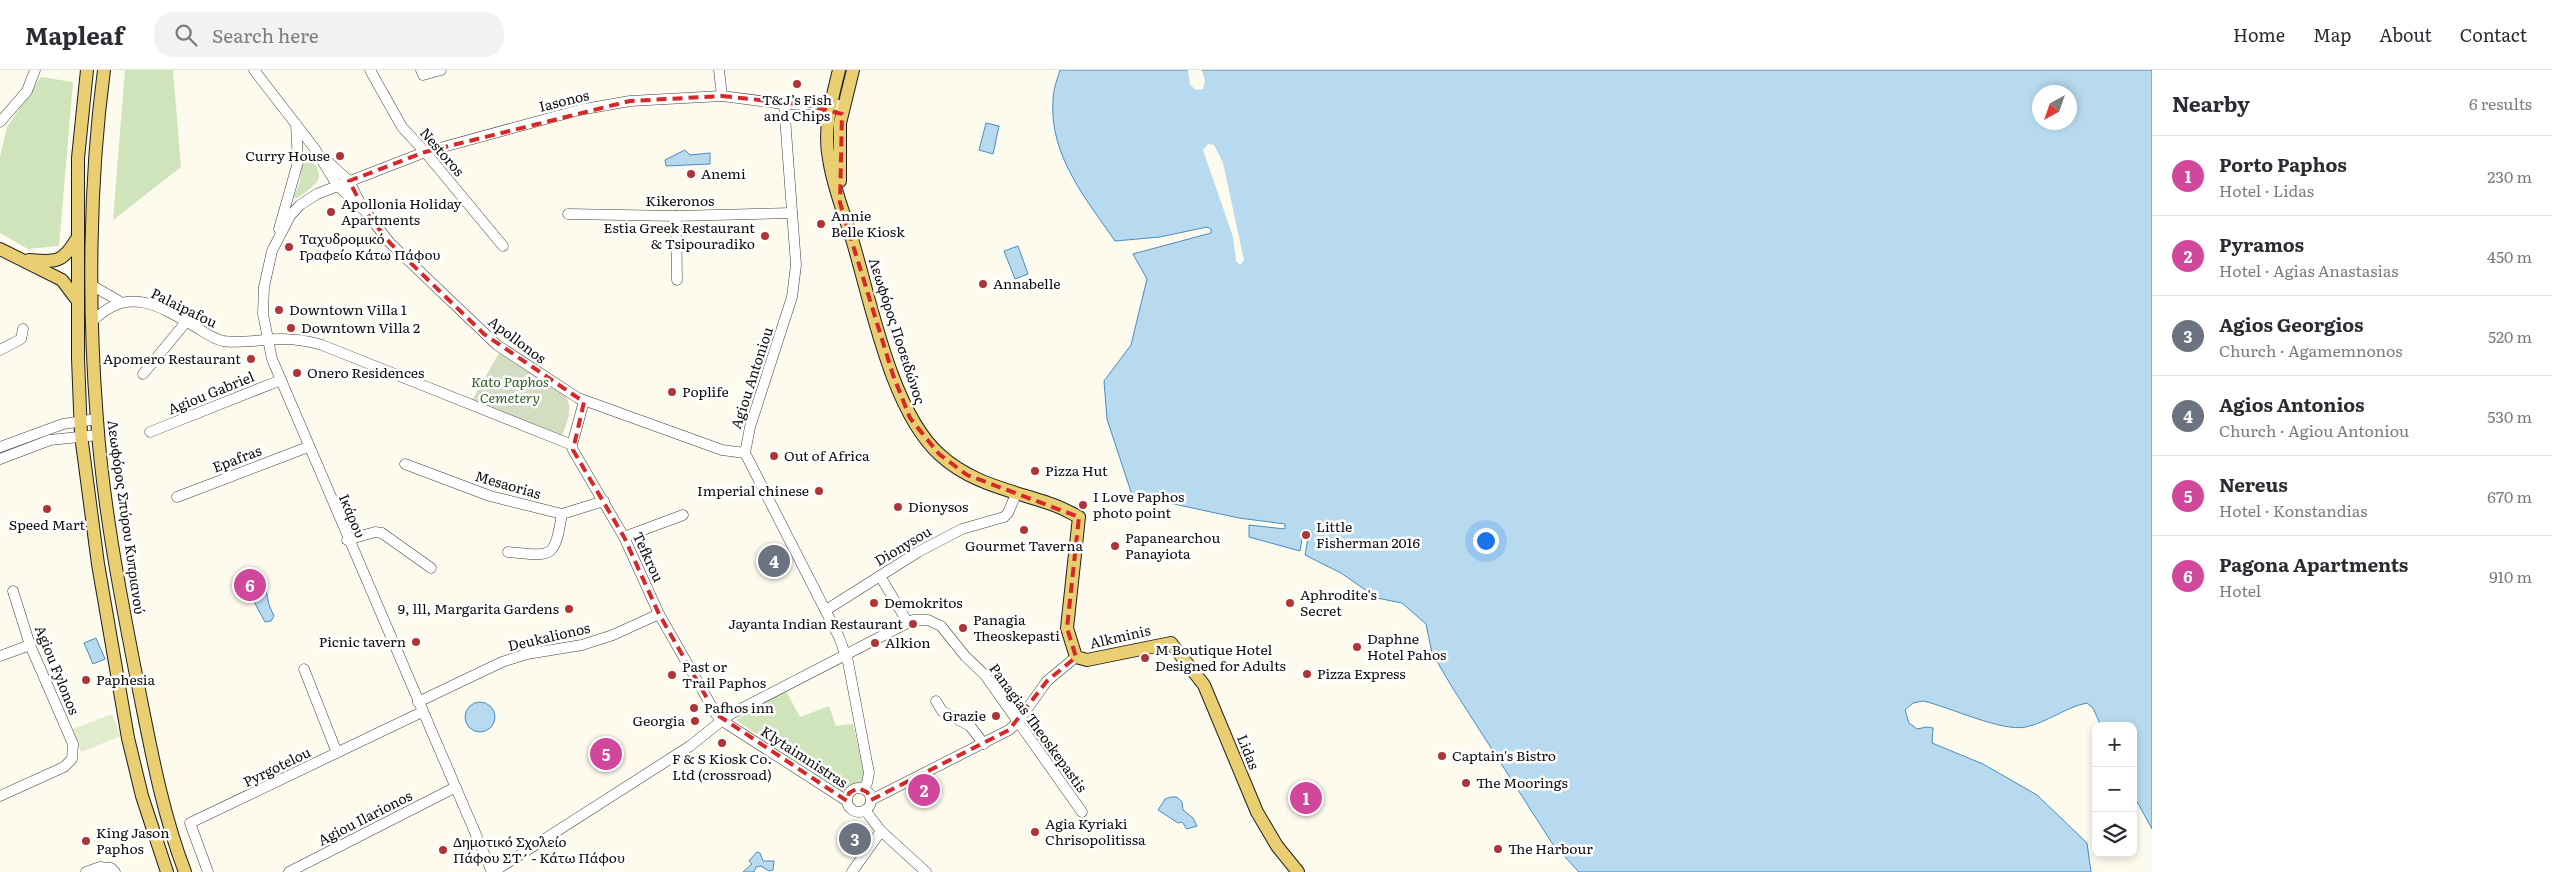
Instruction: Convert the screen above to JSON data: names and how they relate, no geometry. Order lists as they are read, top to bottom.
{
  "streets": {
    "main road": [
      "Λεωφόρος Ποσειδώνος",
      "Λεωφόρος Σπύρου Κυπριανού",
      "Alkminis",
      "Lidas"
    ],
    "street": [
      "Iasonos",
      "Nestoros",
      "Kikeronos",
      "Palaipafou",
      "Apollonos",
      "Agiou Antoniou",
      "Agiou Gabriel",
      "Epafras",
      "Mesaorias",
      "Ικάρου",
      "Dionysou",
      "Tefkrou",
      "Deukalionos",
      "Agiou Fylonos",
      "Panagias Theoskepastis",
      "Klytaimnistras",
      "Pyrgotelou",
      "Agiou Ilarionos"
    ]
  },
  "crossings": [
    ["Iasonos", "Nestoros"],
    ["Iasonos", "Λεωφόρος Ποσειδώνος"],
    ["Iasonos", "Apollonos"],
    ["Iasonos", "Agiou Antoniou"],
    ["Iasonos", "Ικάρου"],
    ["Kikeronos", "Agiou Antoniou"],
    ["Palaipafou", "Ικάρου"],
    ["Palaipafou", "Tefkrou"],
    ["Λεωφόρος Ποσειδώνος", "Dionysou"],
    ["Λεωφόρος Ποσειδώνος", "Alkminis"],
    ["Apollonos", "Agiou Antoniou"],
    ["Apollonos", "Ικάρου"],
    ["Agiou Gabriel", "Ικάρου"],
    ["Epafras", "Ικάρου"],
    ["Ικάρου", "Deukalionos"],
    ["Ικάρου", "Panagias Theoskepastis"],
    ["Ικάρου", "Pyrgotelou"],
    ["Ικάρου", "Agiou Ilarionos"],
    ["Tefkrou", "Deukalionos"],
    ["Tefkrou", "Panagias Theoskepastis"],
    ["Tefkrou", "Klytaimnistras"],
    ["Alkminis", "Panagias Theoskepastis"],
    ["Alkminis", "Lidas"],
    ["Panagias Theoskepastis", "Klytaimnistras"]
  ],
  "parks": ["Kato Paphos Cemetery"],
  "places": [
    "T&J’s Fish and Chips",
    "Curry House",
    "Anemi",
    "Apollonia Holiday Apartments",
    "Annie Belle Kiosk",
    "Estia Greek Restaurant & Tsipouradiko",
    "Ταχυδρομικό Γραφείο Κάτω Πάφου",
    "Annabelle",
    "Downtown Villa 1",
    "Downtown Villa 2",
    "Apomero Restaurant",
    "Onero Residences",
    "Poplife",
    "Out of Africa",
    "Pizza Hut",
    "Imperial chinese",
    "I Love Paphos photo point",
    "Dionysos",
    "Speed Mart",
    "Gourmet Taverna",
    "Little Fisherman 2016",
    "Papanearchou Panayiota",
    "Demokritos",
    "Aphrodite's Secret",
    "9, lll, Margarita Gardens",
    "Jayanta Indian Restaurant",
    "Panagia Theoskepasti",
    "Picnic tavern",
    "Alkion",
    "Daphne Hotel Pahos",
    "M Boutique Hotel Designed for Adults",
    "Pizza Express",
    "Past or Trail Paphos",
    "Paphesia",
    "Pafhos inn",
    "Grazie",
    "Georgia",
    "F & S Kiosk Co. Ltd (crossroad)",
    "Captain's Bistro",
    "The Moorings",
    "Agia Kyriaki Chrisopolitissa",
    "King Jason Paphos",
    "The Harbour",
    "Δημοτικό Σχολείο Πάφου ΣΤ΄ - Κάτω Πάφου"
  ],
  "north": "bottom left",
  "page": {
    "header": "Mapleaf",
    "search": "Search here",
    "nav": [
      "Home",
      "Map",
      "About",
      "Contact"
    ],
    "heading": ["Nearby", "6 results"],
    "list": [
      {
        "mark": "1",
        "name": "Porto Paphos",
        "note": "Hotel · Lidas",
        "value": "230 m"
      },
      {
        "mark": "2",
        "name": "Pyramos",
        "note": "Hotel · Agias Anastasias",
        "value": "450 m"
      },
      {
        "mark": "3",
        "name": "Agios Georgios",
        "note": "Church · Agamemnonos",
        "value": "520 m"
      },
      {
        "mark": "4",
        "name": "Agios Antonios",
        "note": "Church · Agiou Antoniou",
        "value": "530 m"
      },
      {
        "mark": "5",
        "name": "Nereus",
        "note": "Hotel · Konstandias",
        "value": "670 m"
      },
      {
        "mark": "6",
        "name": "Pagona Apartments",
        "note": "Hotel",
        "value": "910 m"
      }
    ],
    "pins": [
      "4",
      "6",
      "5",
      "2",
      "1",
      "3"
    ],
    "map_buttons": ["+", "−"]
  }
}
